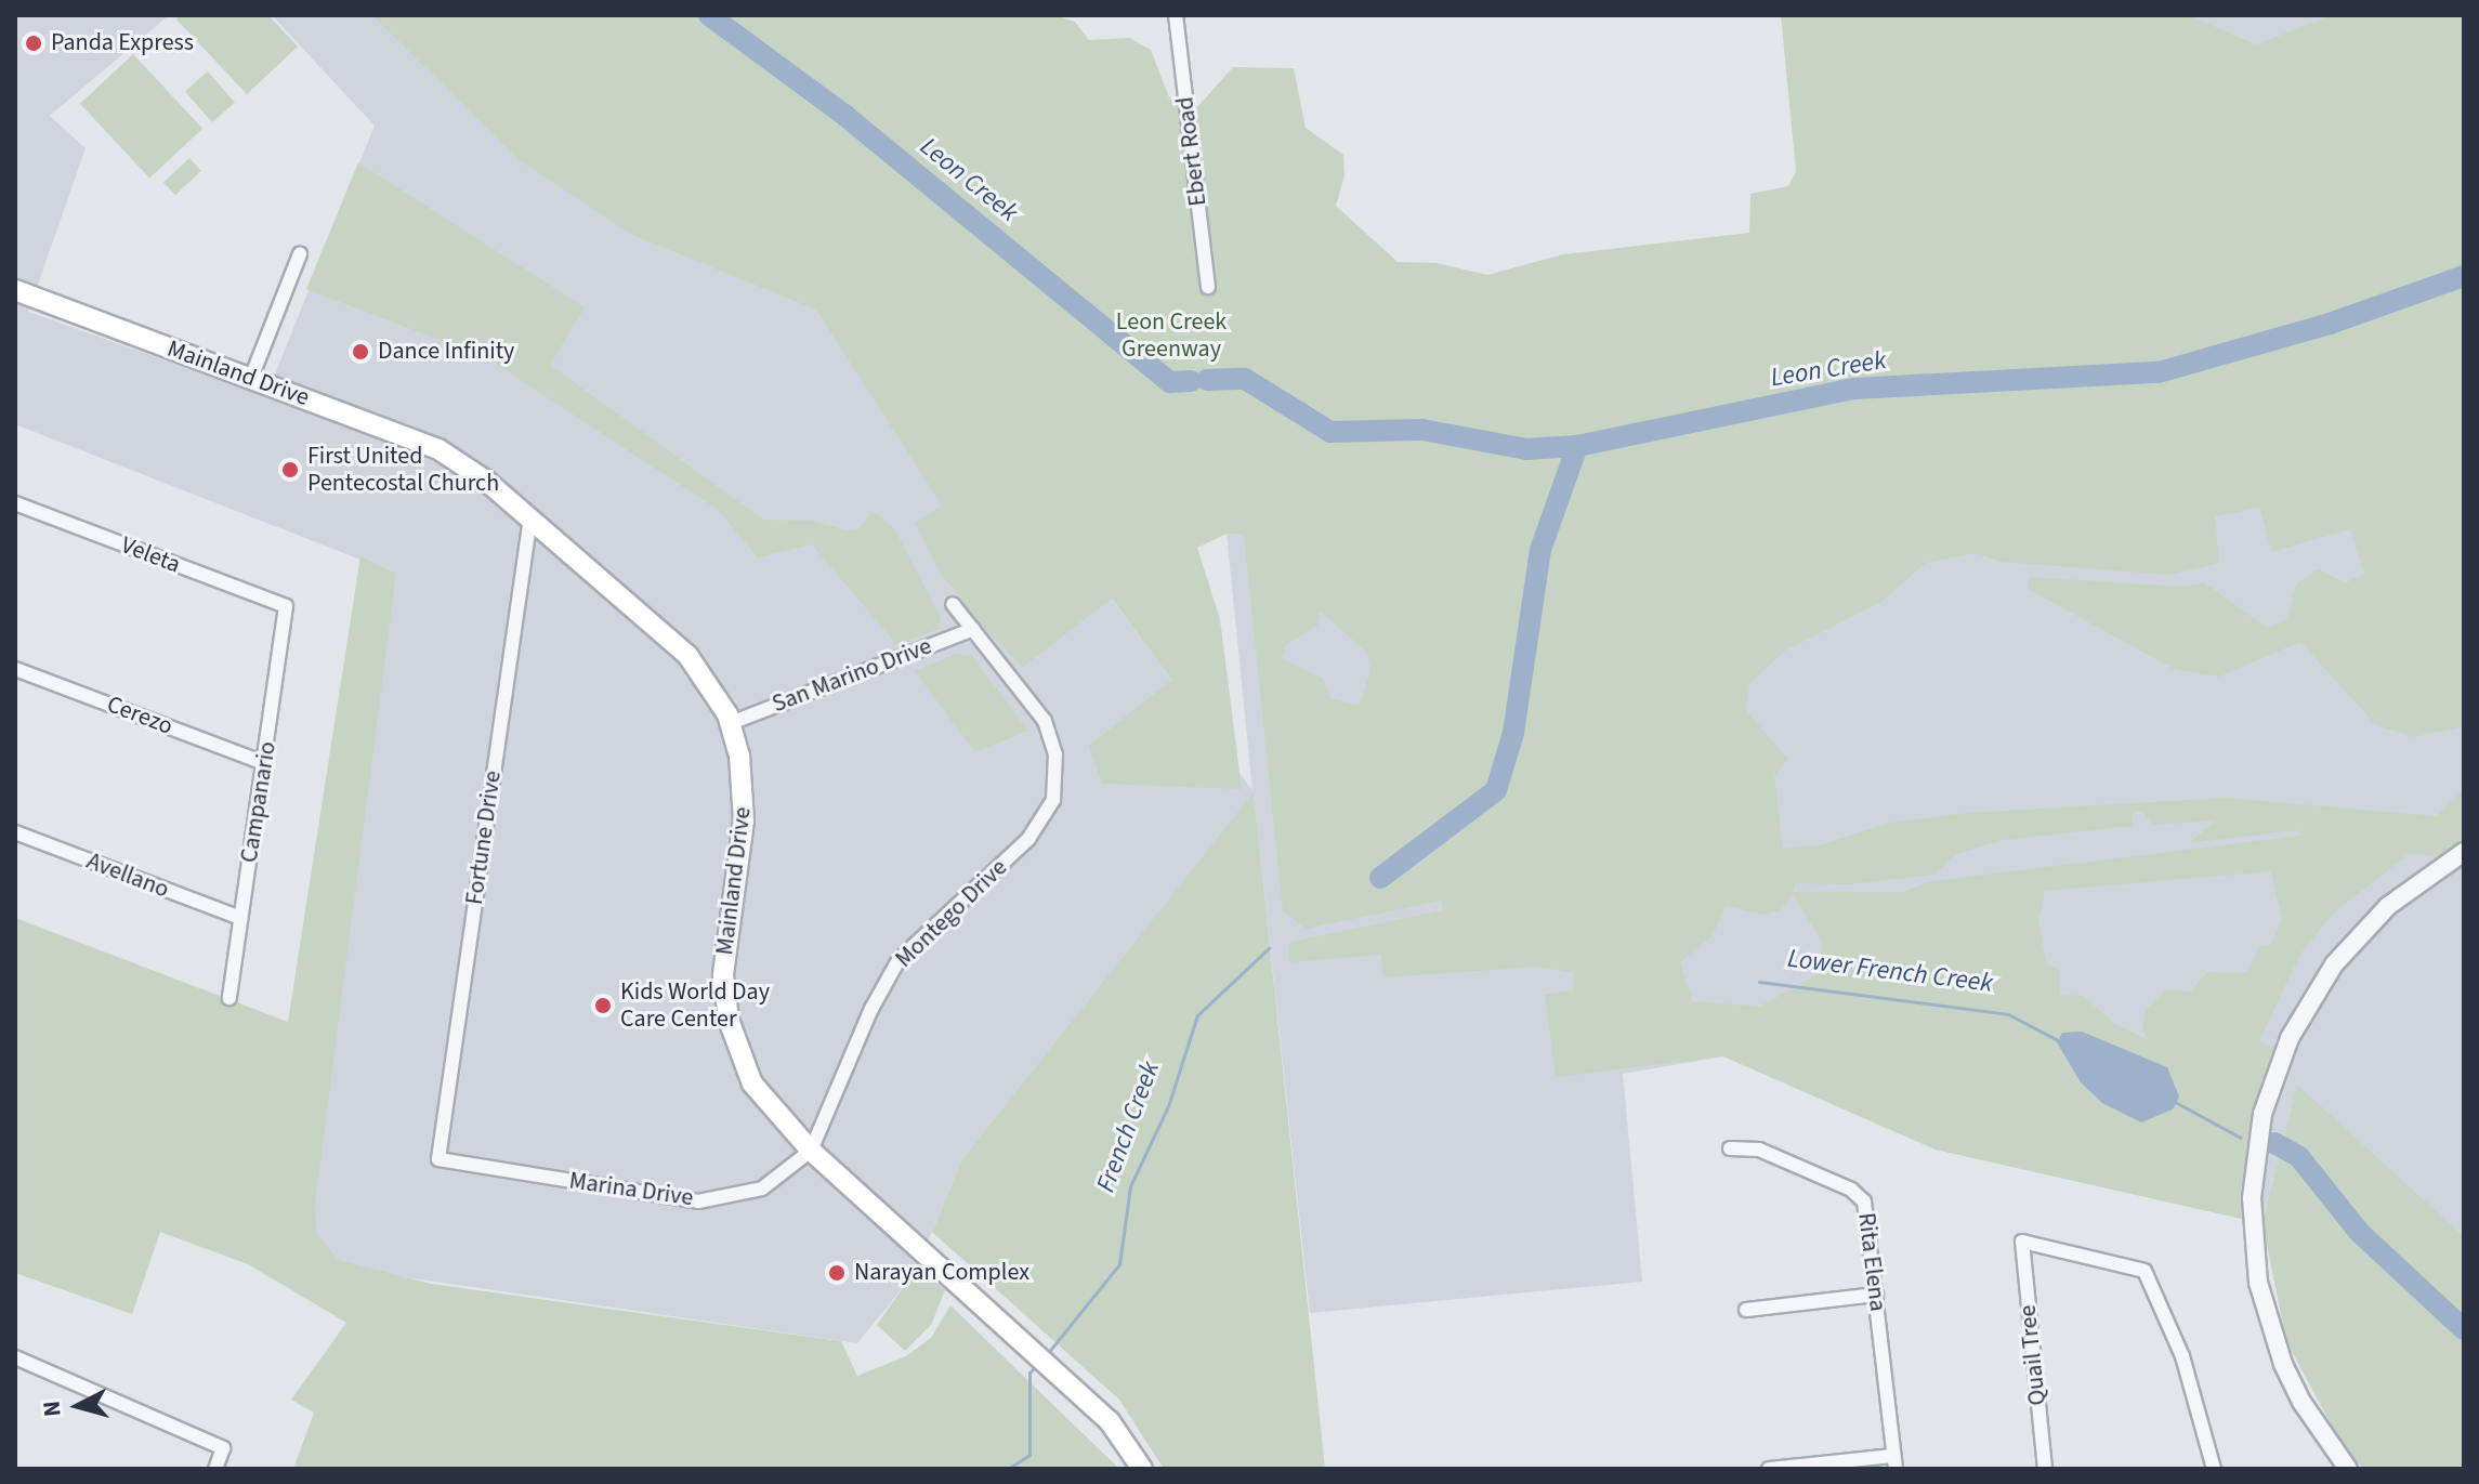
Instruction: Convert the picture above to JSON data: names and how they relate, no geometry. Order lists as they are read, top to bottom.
{
  "streets": {
    "main road": ["Mainland Drive"],
    "street": [
      "Ebert Road",
      "Veleta",
      "San Marino Drive",
      "Cerezo",
      "Campanario",
      "Fortune Drive",
      "Avellano",
      "Montego Drive",
      "Marina Drive",
      "Rita Elena",
      "Quail Tree"
    ]
  },
  "crossings": [
    ["Mainland Drive", "San Marino Drive"],
    ["Mainland Drive", "Fortune Drive"],
    ["Mainland Drive", "Montego Drive"],
    ["Mainland Drive", "Marina Drive"],
    ["Veleta", "Campanario"],
    ["San Marino Drive", "Montego Drive"],
    ["Cerezo", "Campanario"],
    ["Campanario", "Avellano"],
    ["Fortune Drive", "Marina Drive"],
    ["Montego Drive", "Marina Drive"]
  ],
  "water": ["Leon Creek", "Lower French Creek", "French Creek"],
  "parks": ["Leon Creek Greenway"],
  "places": [
    "Panda Express",
    "Dance Infinity",
    "First United Pentecostal Church",
    "Kids World Day Care Center",
    "Narayan Complex"
  ],
  "north": "left"
}
